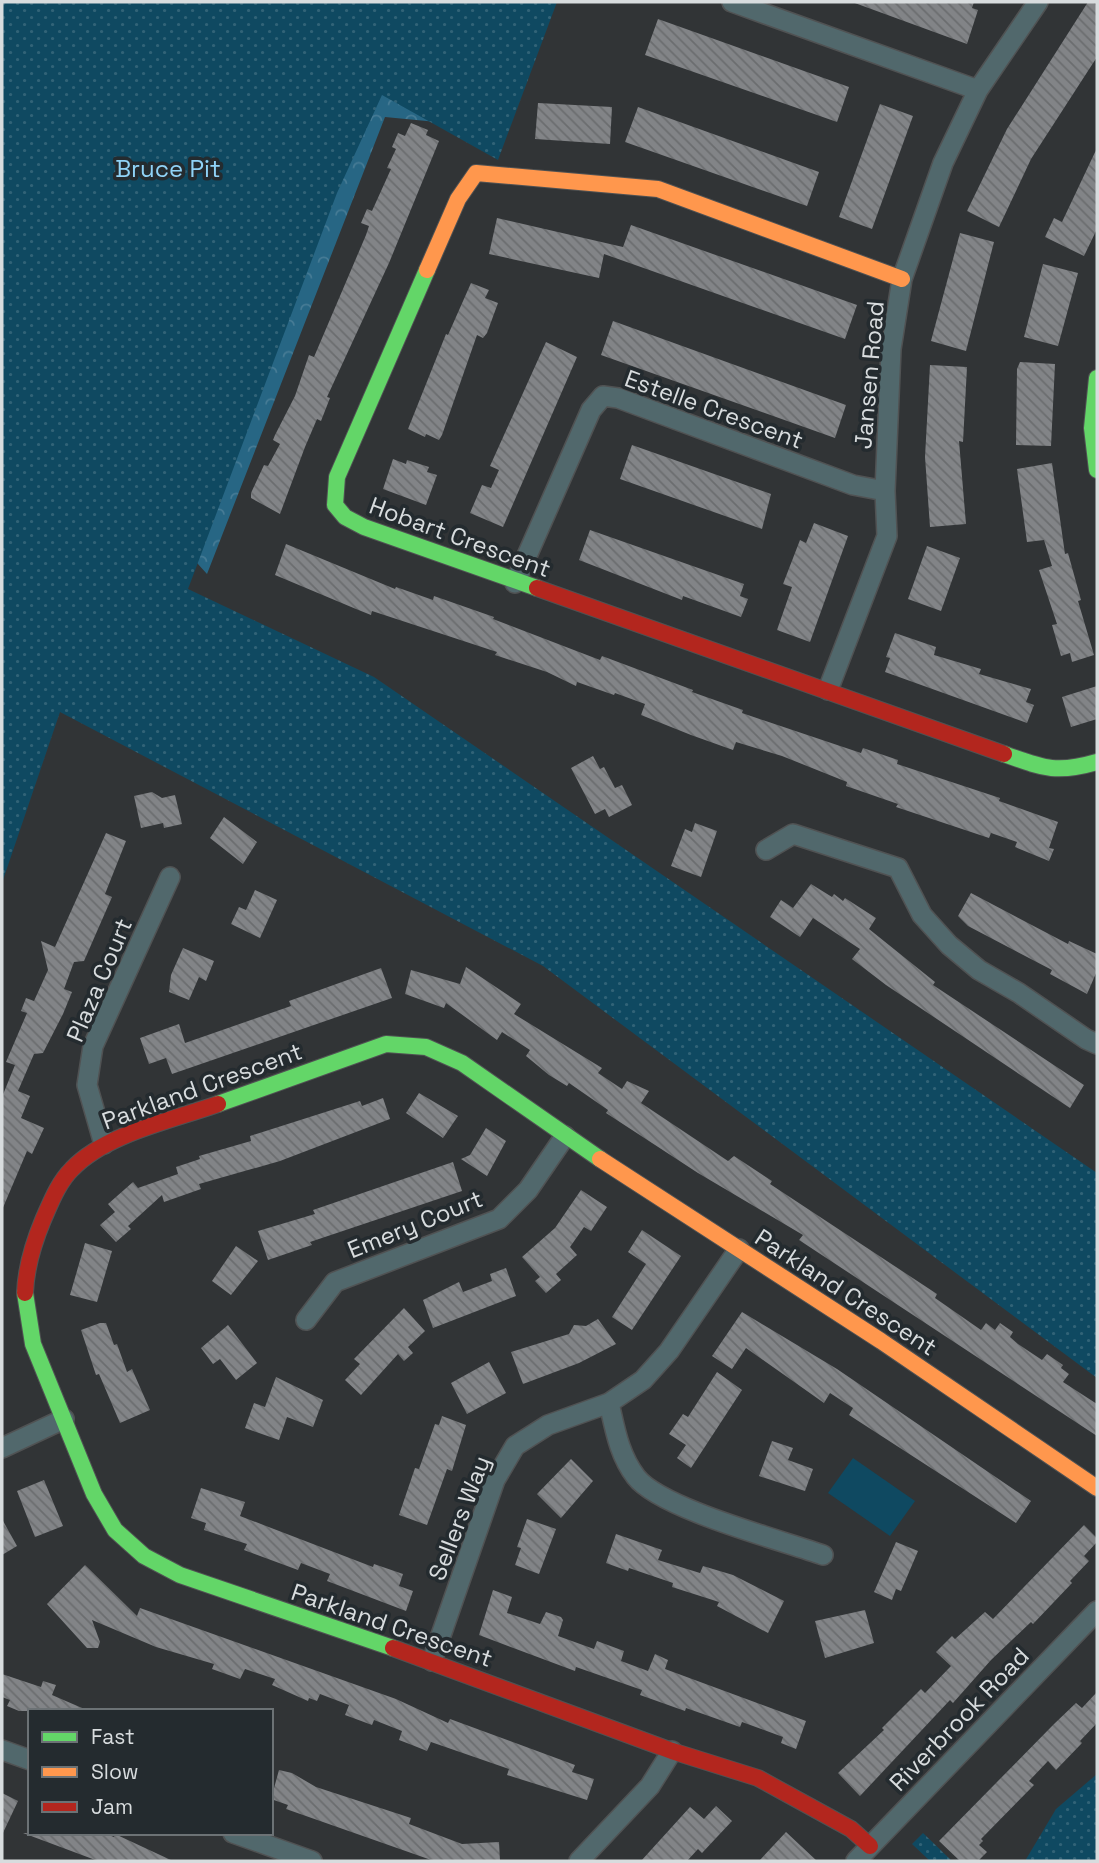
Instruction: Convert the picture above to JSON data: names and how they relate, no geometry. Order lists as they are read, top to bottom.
{
  "streets": {
    "street": [
      "Jansen Road",
      "Estelle Crescent",
      "Hobart Crescent",
      "Plaza Court",
      "Parkland Crescent",
      "Emery Court",
      "Sellers Way",
      "Riverbrook Road"
    ]
  },
  "crossings": [
    ["Jansen Road", "Estelle Crescent"],
    ["Jansen Road", "Hobart Crescent"],
    ["Estelle Crescent", "Hobart Crescent"],
    ["Plaza Court", "Parkland Crescent"],
    ["Parkland Crescent", "Emery Court"],
    ["Parkland Crescent", "Sellers Way"],
    ["Parkland Crescent", "Riverbrook Road"]
  ],
  "parks": ["Bruce Pit"],
  "legend": ["Fast", "Slow", "Jam"]
}
